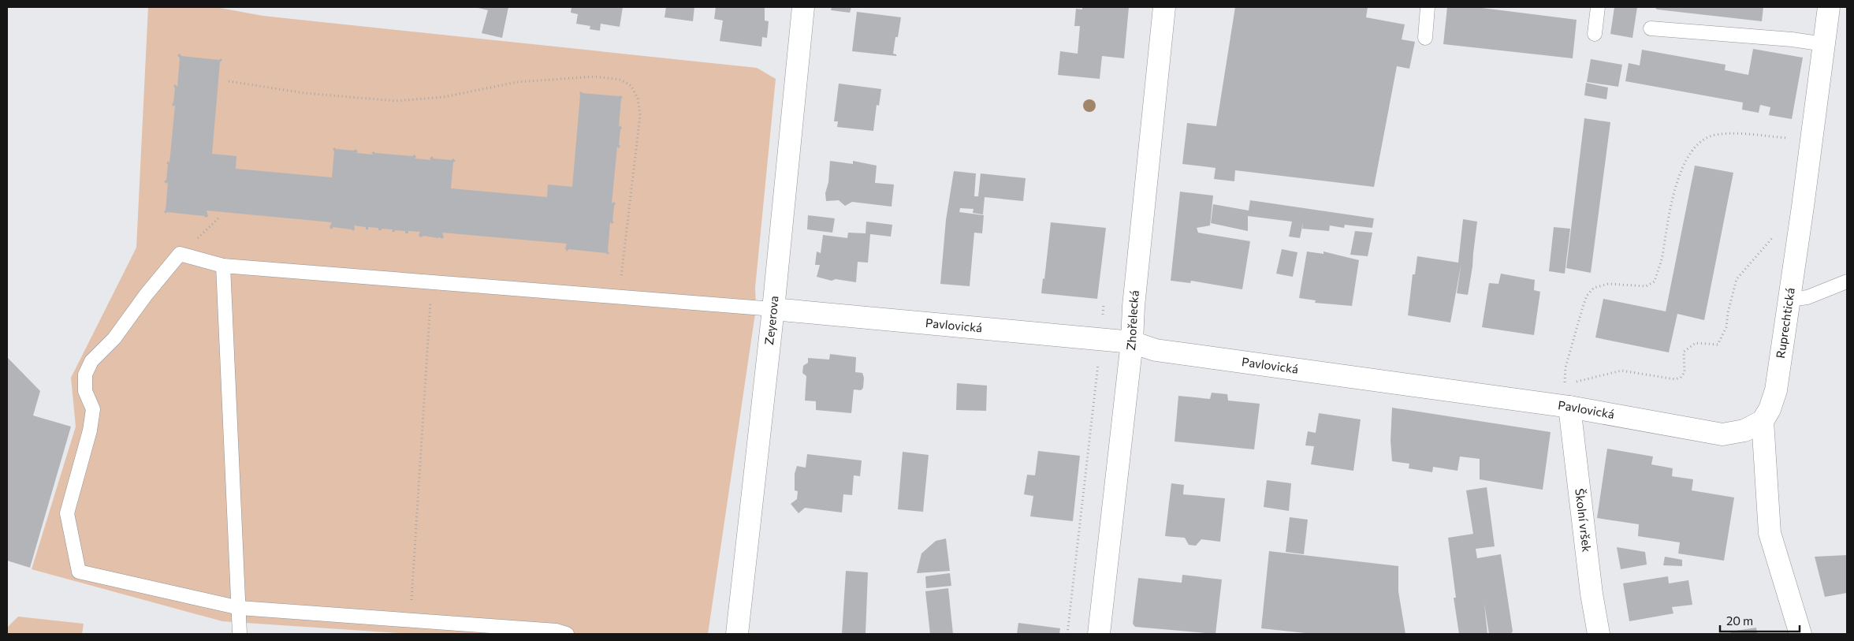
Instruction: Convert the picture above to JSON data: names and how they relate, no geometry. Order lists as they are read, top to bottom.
{
  "streets": {
    "street": [
      "Zeyerova",
      "Zhořelecká",
      "Ruprechtická",
      "Pavlovická",
      "Školní vršek"
    ]
  },
  "crossings": [
    ["Zeyerova", "Pavlovická"],
    ["Zhořelecká", "Pavlovická"],
    ["Ruprechtická", "Pavlovická"],
    ["Pavlovická", "Školní vršek"]
  ],
  "scale_bar": "20 m"
}
